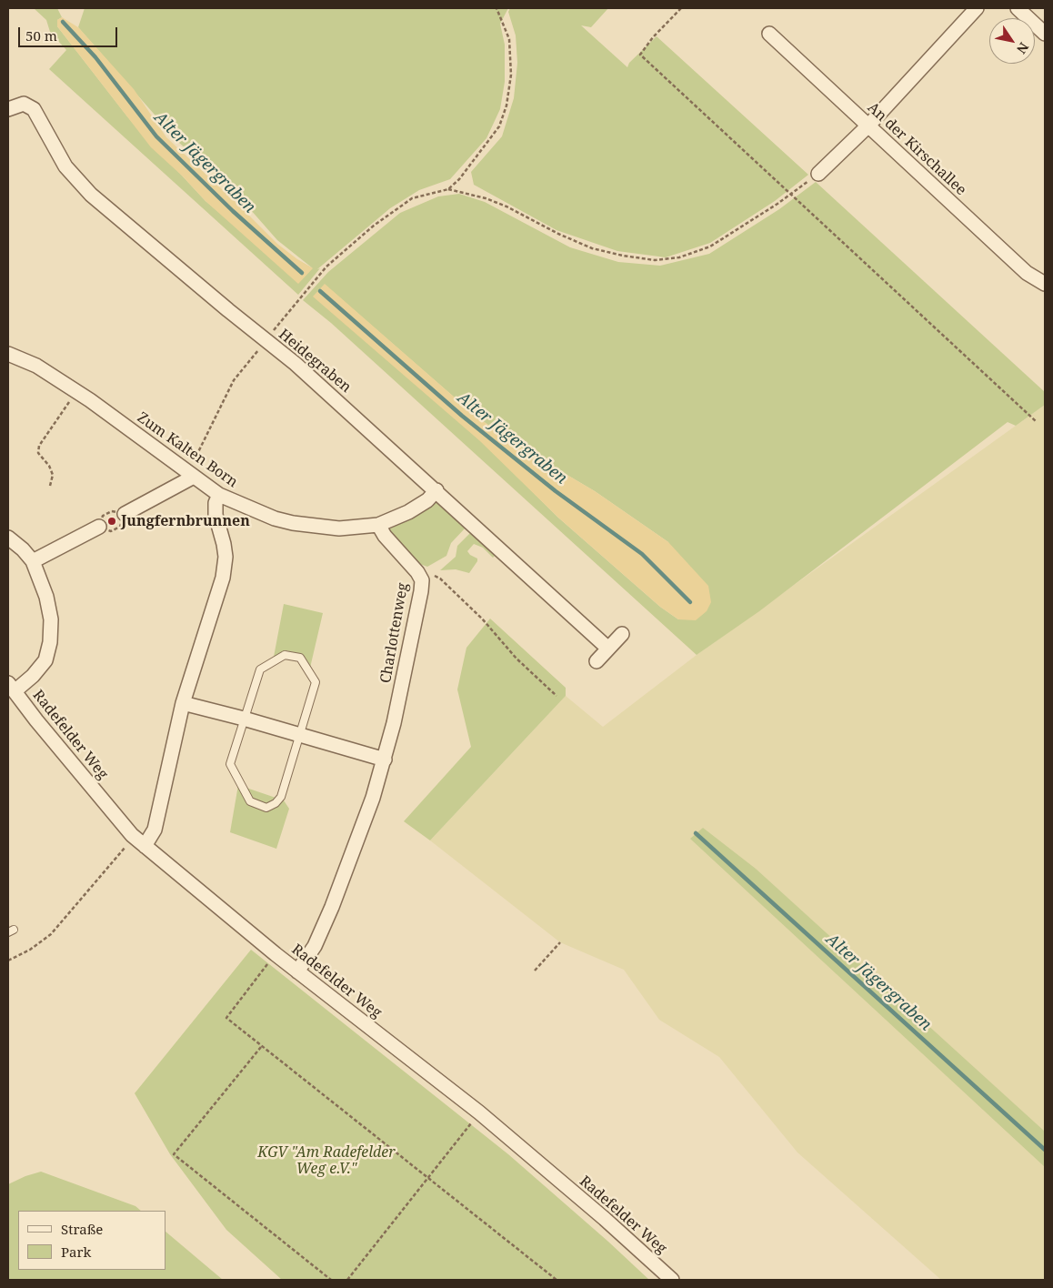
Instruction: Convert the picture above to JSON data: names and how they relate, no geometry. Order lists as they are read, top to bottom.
{
  "streets": {
    "street": [
      "An der Kirschallee",
      "Heidegraben",
      "Zum Kalten Born",
      "Charlottenweg",
      "Radefelder Weg"
    ]
  },
  "crossings": [
    ["Heidegraben", "Zum Kalten Born"],
    ["Zum Kalten Born", "Charlottenweg"],
    ["Charlottenweg", "Radefelder Weg"]
  ],
  "water": ["Alter Jägergraben"],
  "parks": ["KGV \"Am Radefelder Weg e.V.\""],
  "places": ["Jungfernbrunnen"],
  "legend": ["Straße", "Park"],
  "scale_bar": "50 m",
  "north": "bottom right"
}
